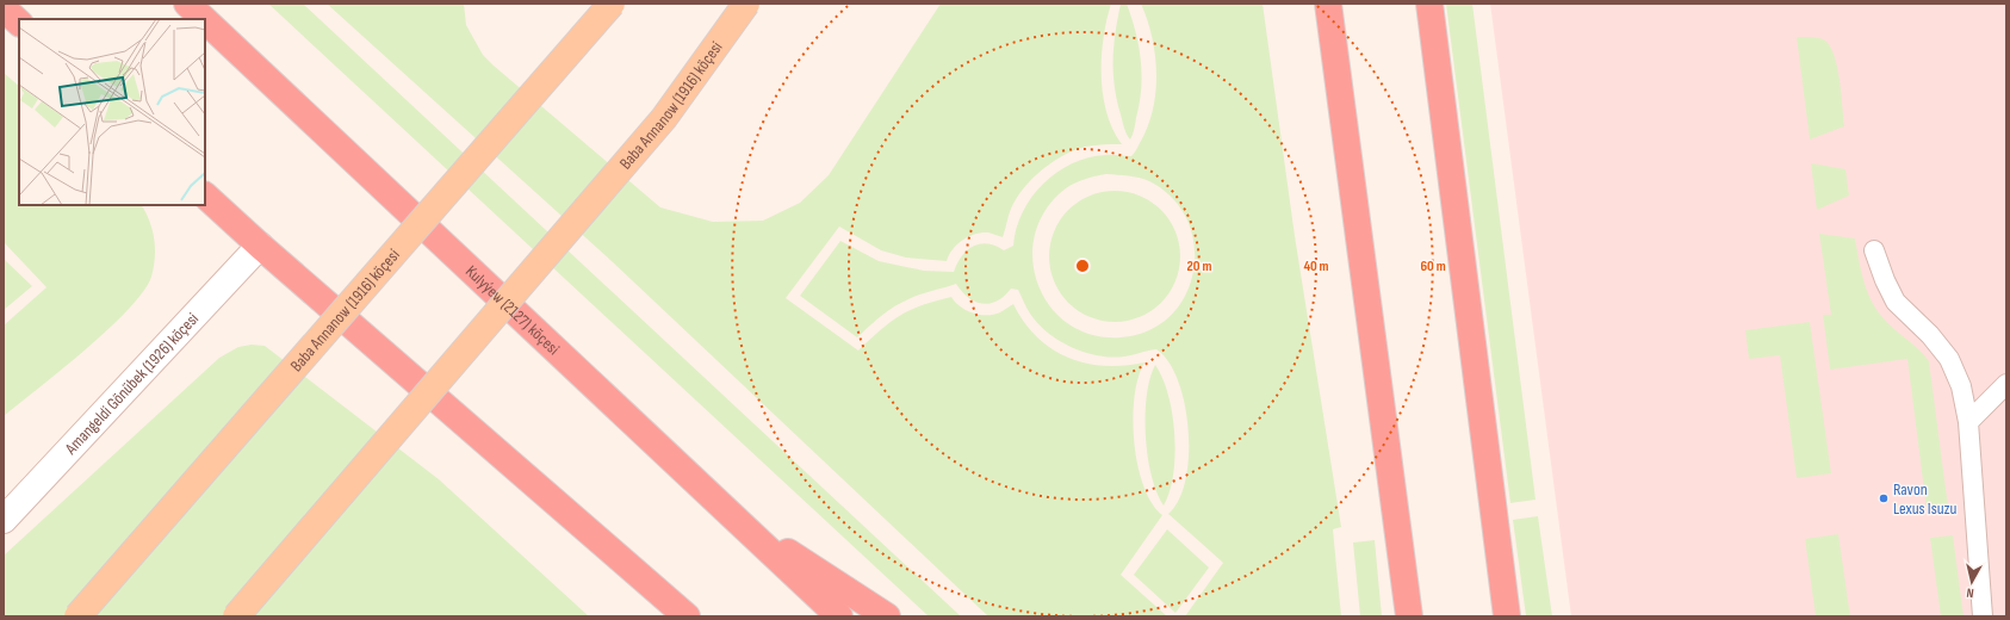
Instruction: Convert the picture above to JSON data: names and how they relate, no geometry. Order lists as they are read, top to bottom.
{
  "streets": {
    "highway": ["Kulyýew (2127) köçesi"],
    "main road": ["Baba Annanow (1916) köçesi"],
    "street": ["Amangeldi Gönübek (1926) köçesi"]
  },
  "places": ["Ravon Lexus Isuzu"],
  "north": "bottom",
  "rings": ["20 m", "40 m", "60 m"]
}
